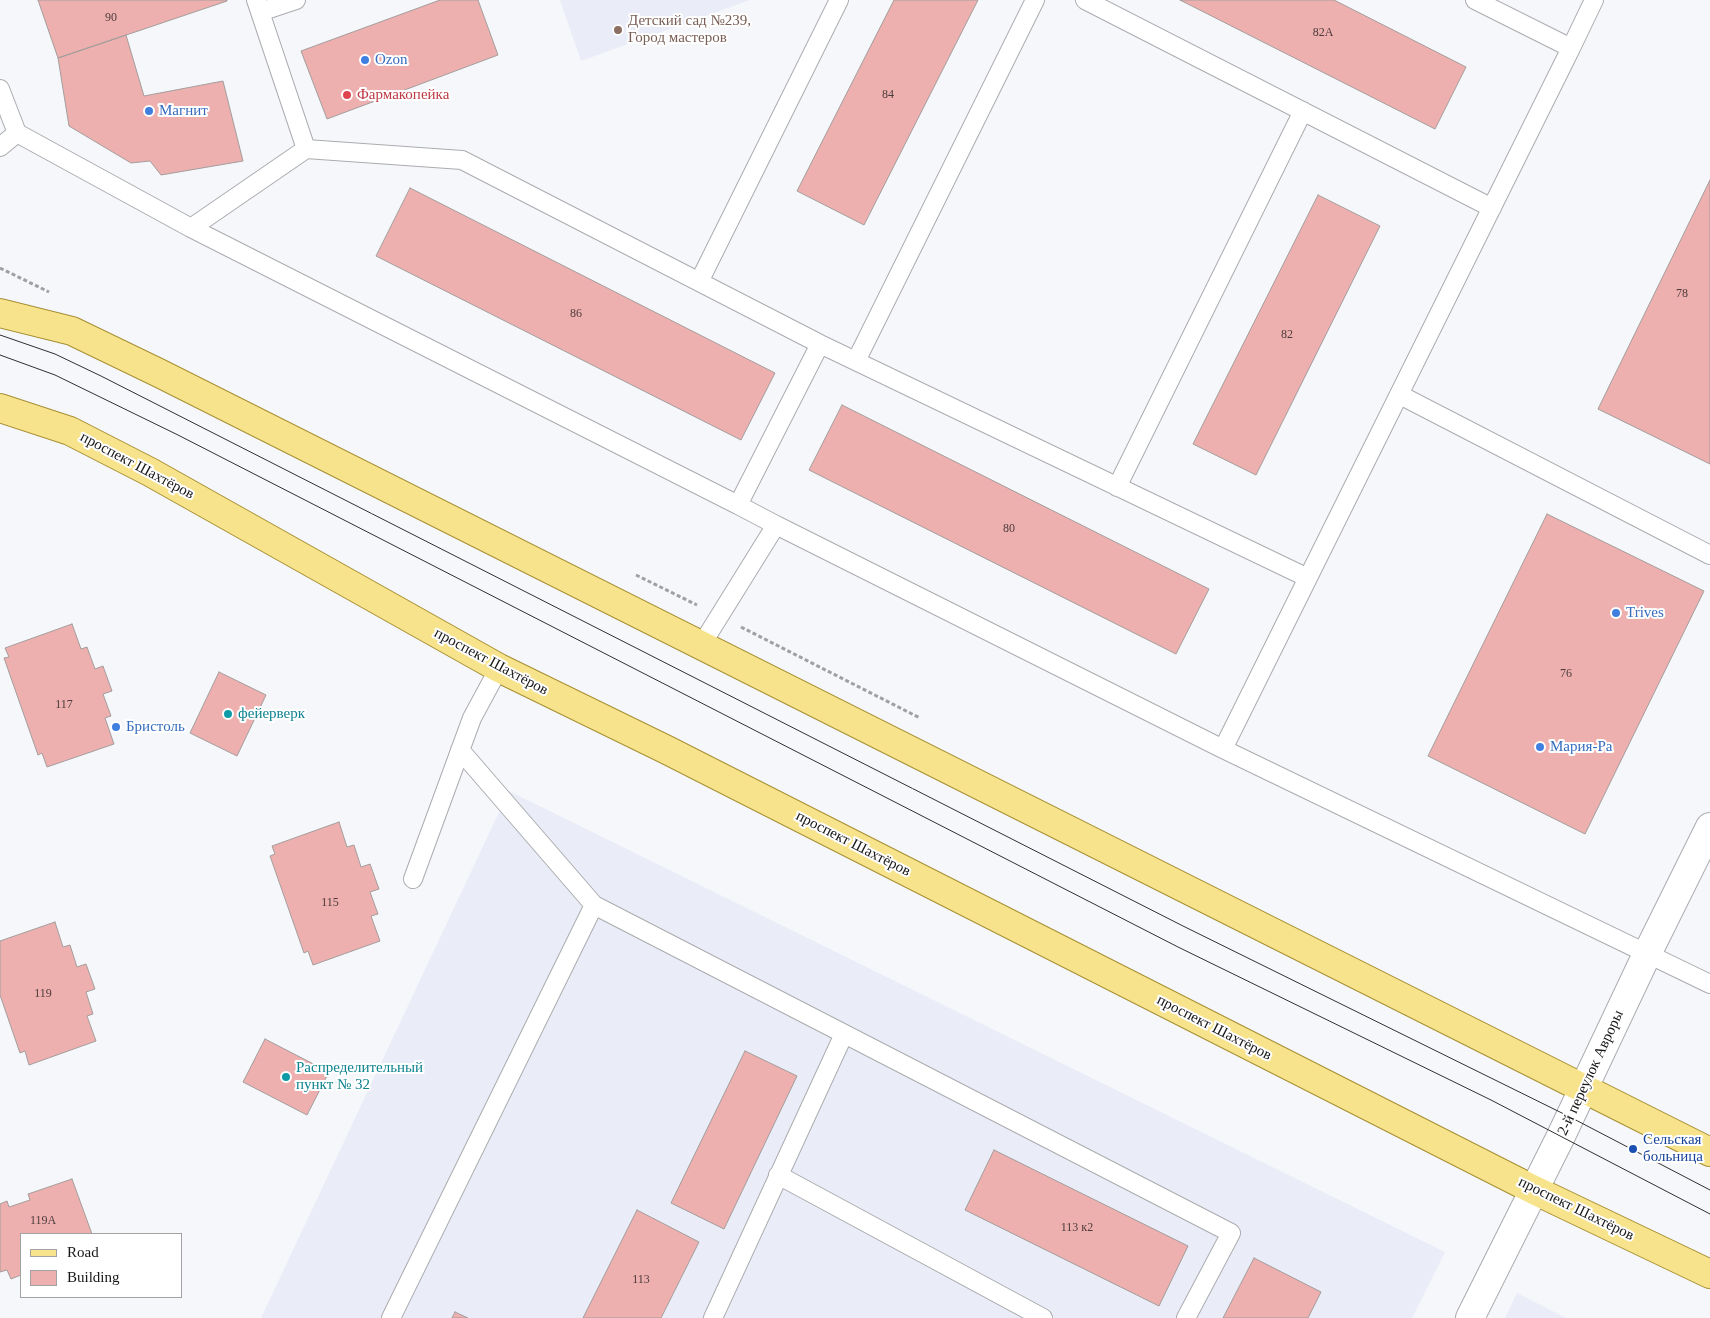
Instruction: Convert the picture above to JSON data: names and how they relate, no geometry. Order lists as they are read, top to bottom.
{
  "streets": {
    "main road": ["проспект Шахтёров"],
    "street": ["2-й переулок Авроры"]
  },
  "crossings": [
    ["проспект Шахтёров", "2-й переулок Авроры"]
  ],
  "places": [
    "Детский сад №239, Город мастеров",
    "Ozon",
    "Фармакопейка",
    "Магнит",
    "Trives",
    "фейерверк",
    "Бристоль",
    "Мария-Ра",
    "Распределительный пункт № 32",
    "Сельская больница"
  ],
  "house_numbers": [
    "90",
    "82А",
    "84",
    "78",
    "86",
    "82",
    "80",
    "76",
    "117",
    "115",
    "119",
    "119А",
    "113 к2",
    "113"
  ],
  "legend": ["Road", "Building"]
}
